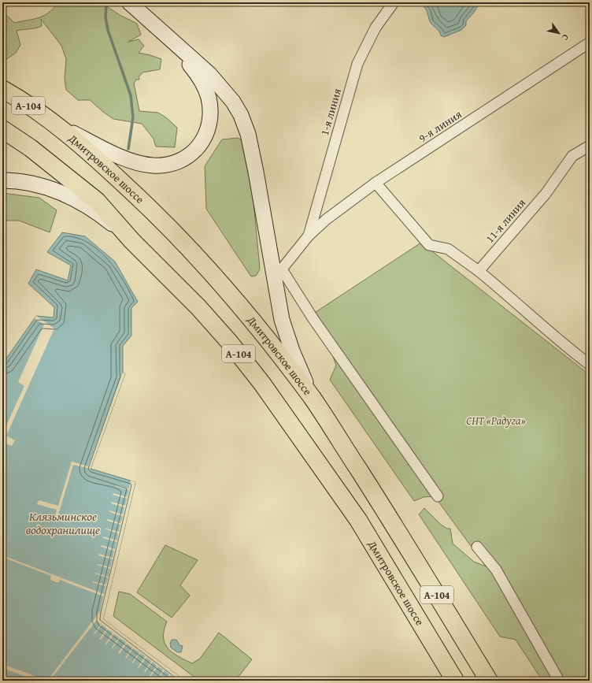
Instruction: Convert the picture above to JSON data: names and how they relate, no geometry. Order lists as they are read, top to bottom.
{
  "streets": {
    "highway": ["А-104", "Дмитровское шоссе"],
    "street": ["1-я линия", "9-я линия", "11-я линия"]
  },
  "crossings": [
    ["1-я линия", "9-я линия"]
  ],
  "water": ["Клязьминское водохранилище"],
  "parks": ["СНТ «Радуга»"],
  "north": "bottom right"
}
